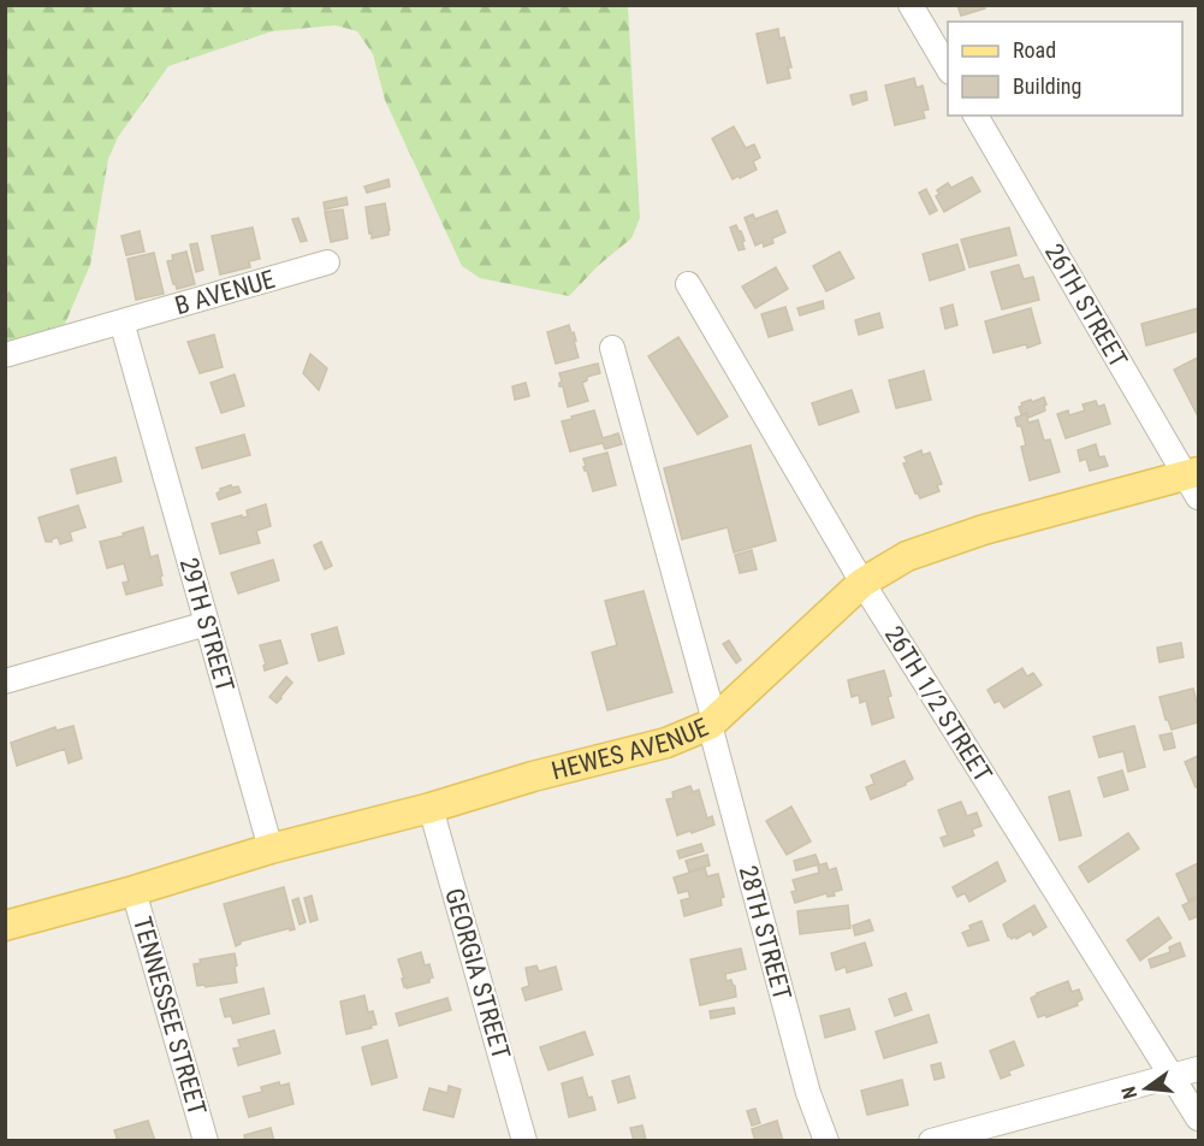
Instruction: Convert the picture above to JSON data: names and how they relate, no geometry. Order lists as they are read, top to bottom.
{
  "streets": {
    "main road": ["HEWES AVENUE"],
    "street": [
      "B AVENUE",
      "26TH STREET",
      "29TH STREET",
      "26TH 1/2 STREET",
      "28TH STREET",
      "GEORGIA STREET",
      "TENNESSEE STREET"
    ]
  },
  "crossings": [
    ["B AVENUE", "29TH STREET"],
    ["26TH STREET", "HEWES AVENUE"],
    ["29TH STREET", "HEWES AVENUE"],
    ["26TH 1/2 STREET", "HEWES AVENUE"],
    ["HEWES AVENUE", "28TH STREET"],
    ["HEWES AVENUE", "GEORGIA STREET"],
    ["HEWES AVENUE", "TENNESSEE STREET"]
  ],
  "legend": ["Road", "Building"],
  "north": "left"
}
